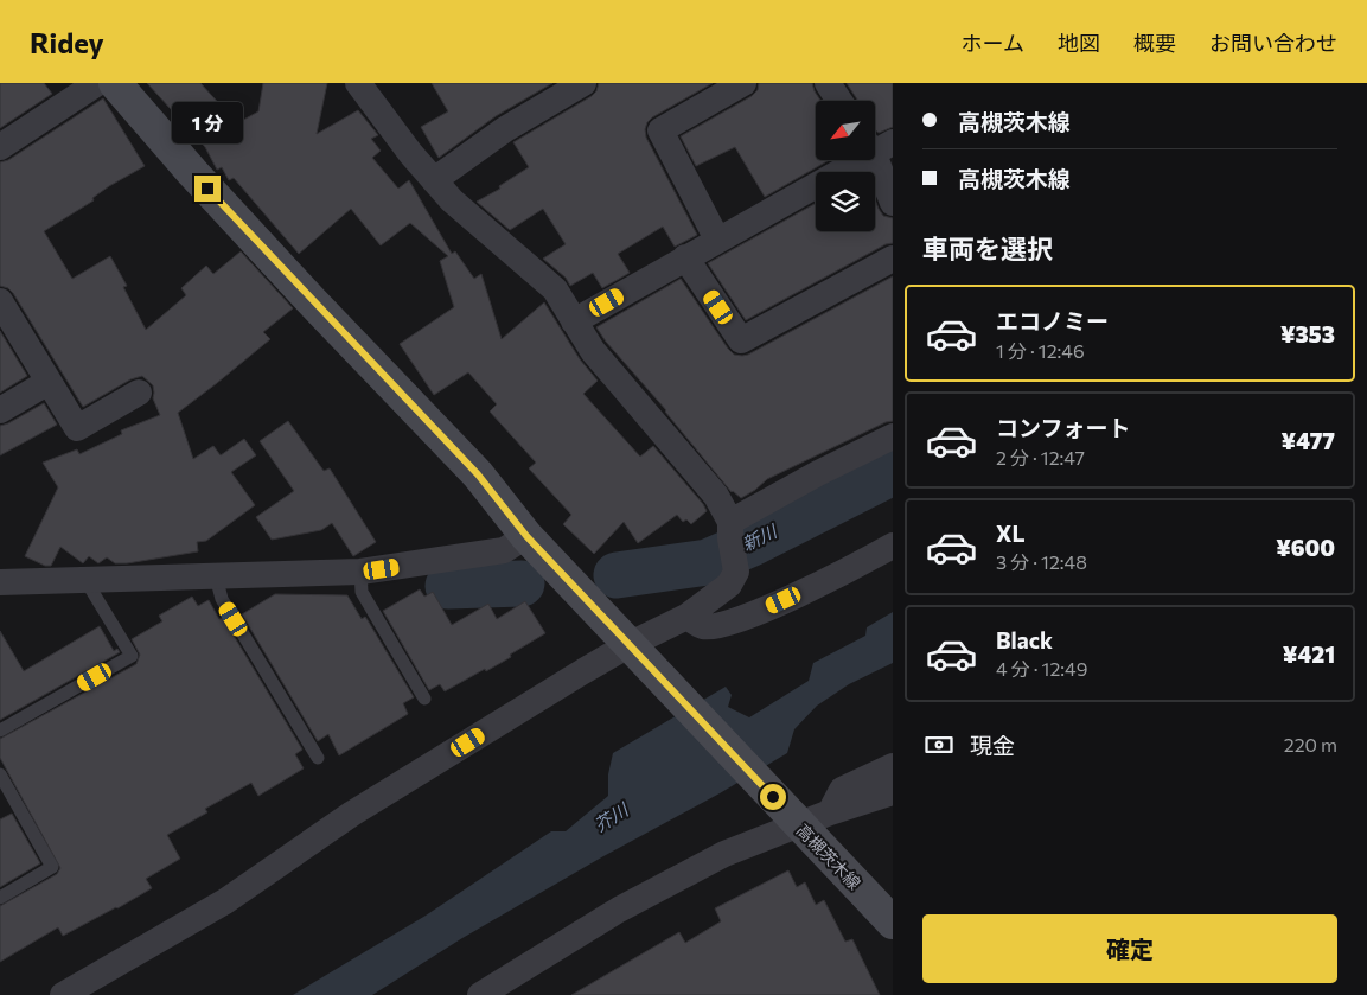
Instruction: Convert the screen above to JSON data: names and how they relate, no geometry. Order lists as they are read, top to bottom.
{
  "streets": {
    "main road": ["高槻茨木線"]
  },
  "water": ["新川", "芥川"],
  "north": "bottom left",
  "page": {
    "header": "Ridey",
    "nav": [
      "ホーム",
      "地図",
      "概要",
      "お問い合わせ"
    ],
    "banner": ["高槻茨木線", "高槻茨木線"],
    "bubble": "1 分",
    "heading": "車両を選択",
    "list": [
      {
        "name": "エコノミー",
        "note": "1 分 · 12:46",
        "value": "¥353"
      },
      {
        "name": "コンフォート",
        "note": "2 分 · 12:47",
        "value": "¥477"
      },
      {
        "name": "XL",
        "note": "3 分 · 12:48",
        "value": "¥600"
      },
      {
        "name": "Black",
        "note": "4 分 · 12:49",
        "value": "¥421"
      }
    ],
    "pay": ["現金", "220 m"],
    "buttons": "確定"
  }
}
